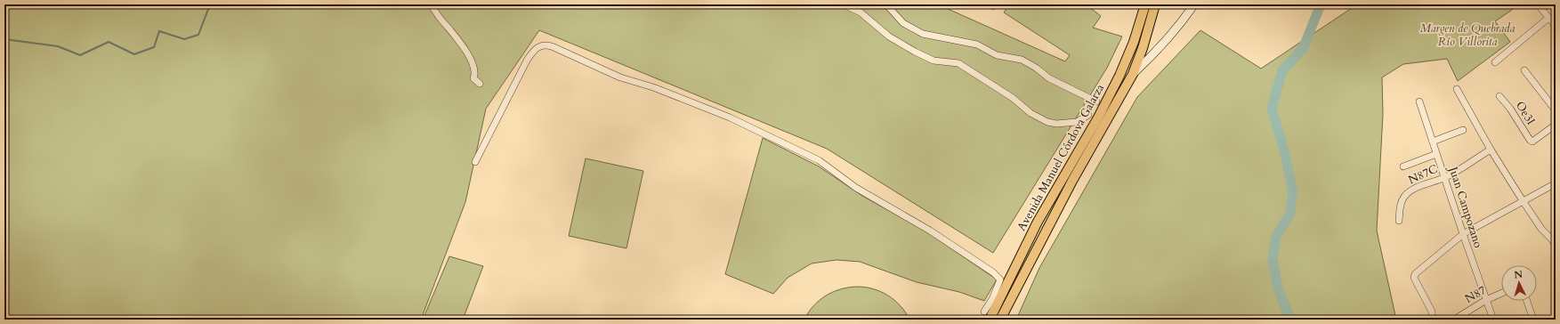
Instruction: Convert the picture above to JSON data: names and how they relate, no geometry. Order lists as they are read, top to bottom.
{
  "streets": {
    "main road": ["Avenida Manuel Córdova Galarza"],
    "street": [
      "Oe3I",
      "N87C",
      "Juan Campozano",
      "N87"
    ]
  },
  "crossings": [
    ["N87C", "Juan Campozano"],
    ["Juan Campozano", "N87"]
  ],
  "parks": ["Margen de Quebrada Río Villorita"],
  "north": "top"
}
